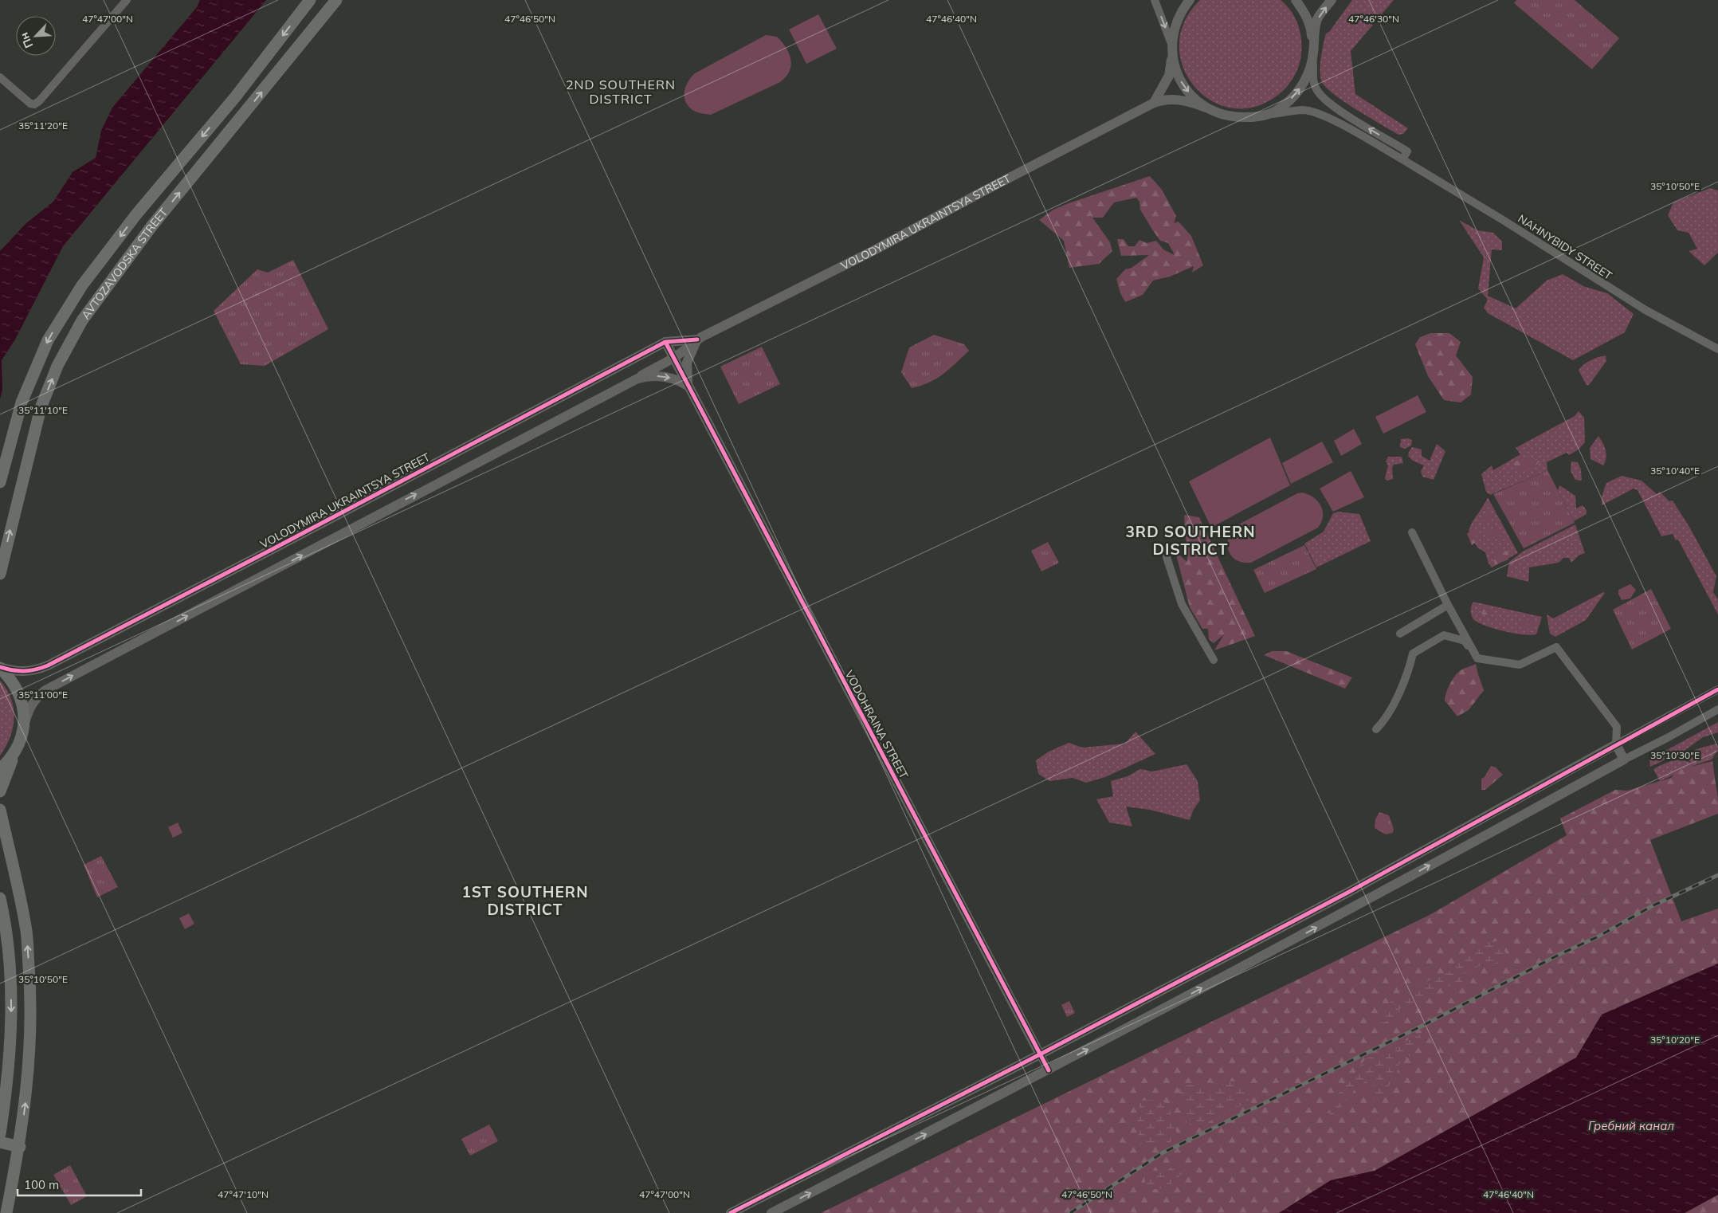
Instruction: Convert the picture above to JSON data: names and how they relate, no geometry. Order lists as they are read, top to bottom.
{
  "streets": {
    "main road": ["VOLODYMIRA UKRAINTSYA STREET", "AVTOZAVODSKA STREET"],
    "street": ["NAHNYBIDY STREET", "VODOHRAINA STREET"]
  },
  "crossings": [
    ["VOLODYMIRA UKRAINTSYA STREET", "NAHNYBIDY STREET"],
    ["VOLODYMIRA UKRAINTSYA STREET", "VODOHRAINA STREET"]
  ],
  "districts": ["2ND SOUTHERN DISTRICT", "3RD SOUTHERN DISTRICT", "1ST SOUTHERN DISTRICT"],
  "water": ["Гребний канал"],
  "scale_bar": "100 m",
  "north": "bottom left",
  "coordinates": [
    "47°47'00\"N",
    "47°46'50\"N",
    "47°46'40\"N",
    "47°46'30\"N",
    "35°11'20\"E",
    "35°10'50\"E",
    "35°11'10\"E",
    "35°10'40\"E",
    "35°11'00\"E",
    "35°10'30\"E",
    "35°10'20\"E",
    "47°47'10\"N"
  ]
}
